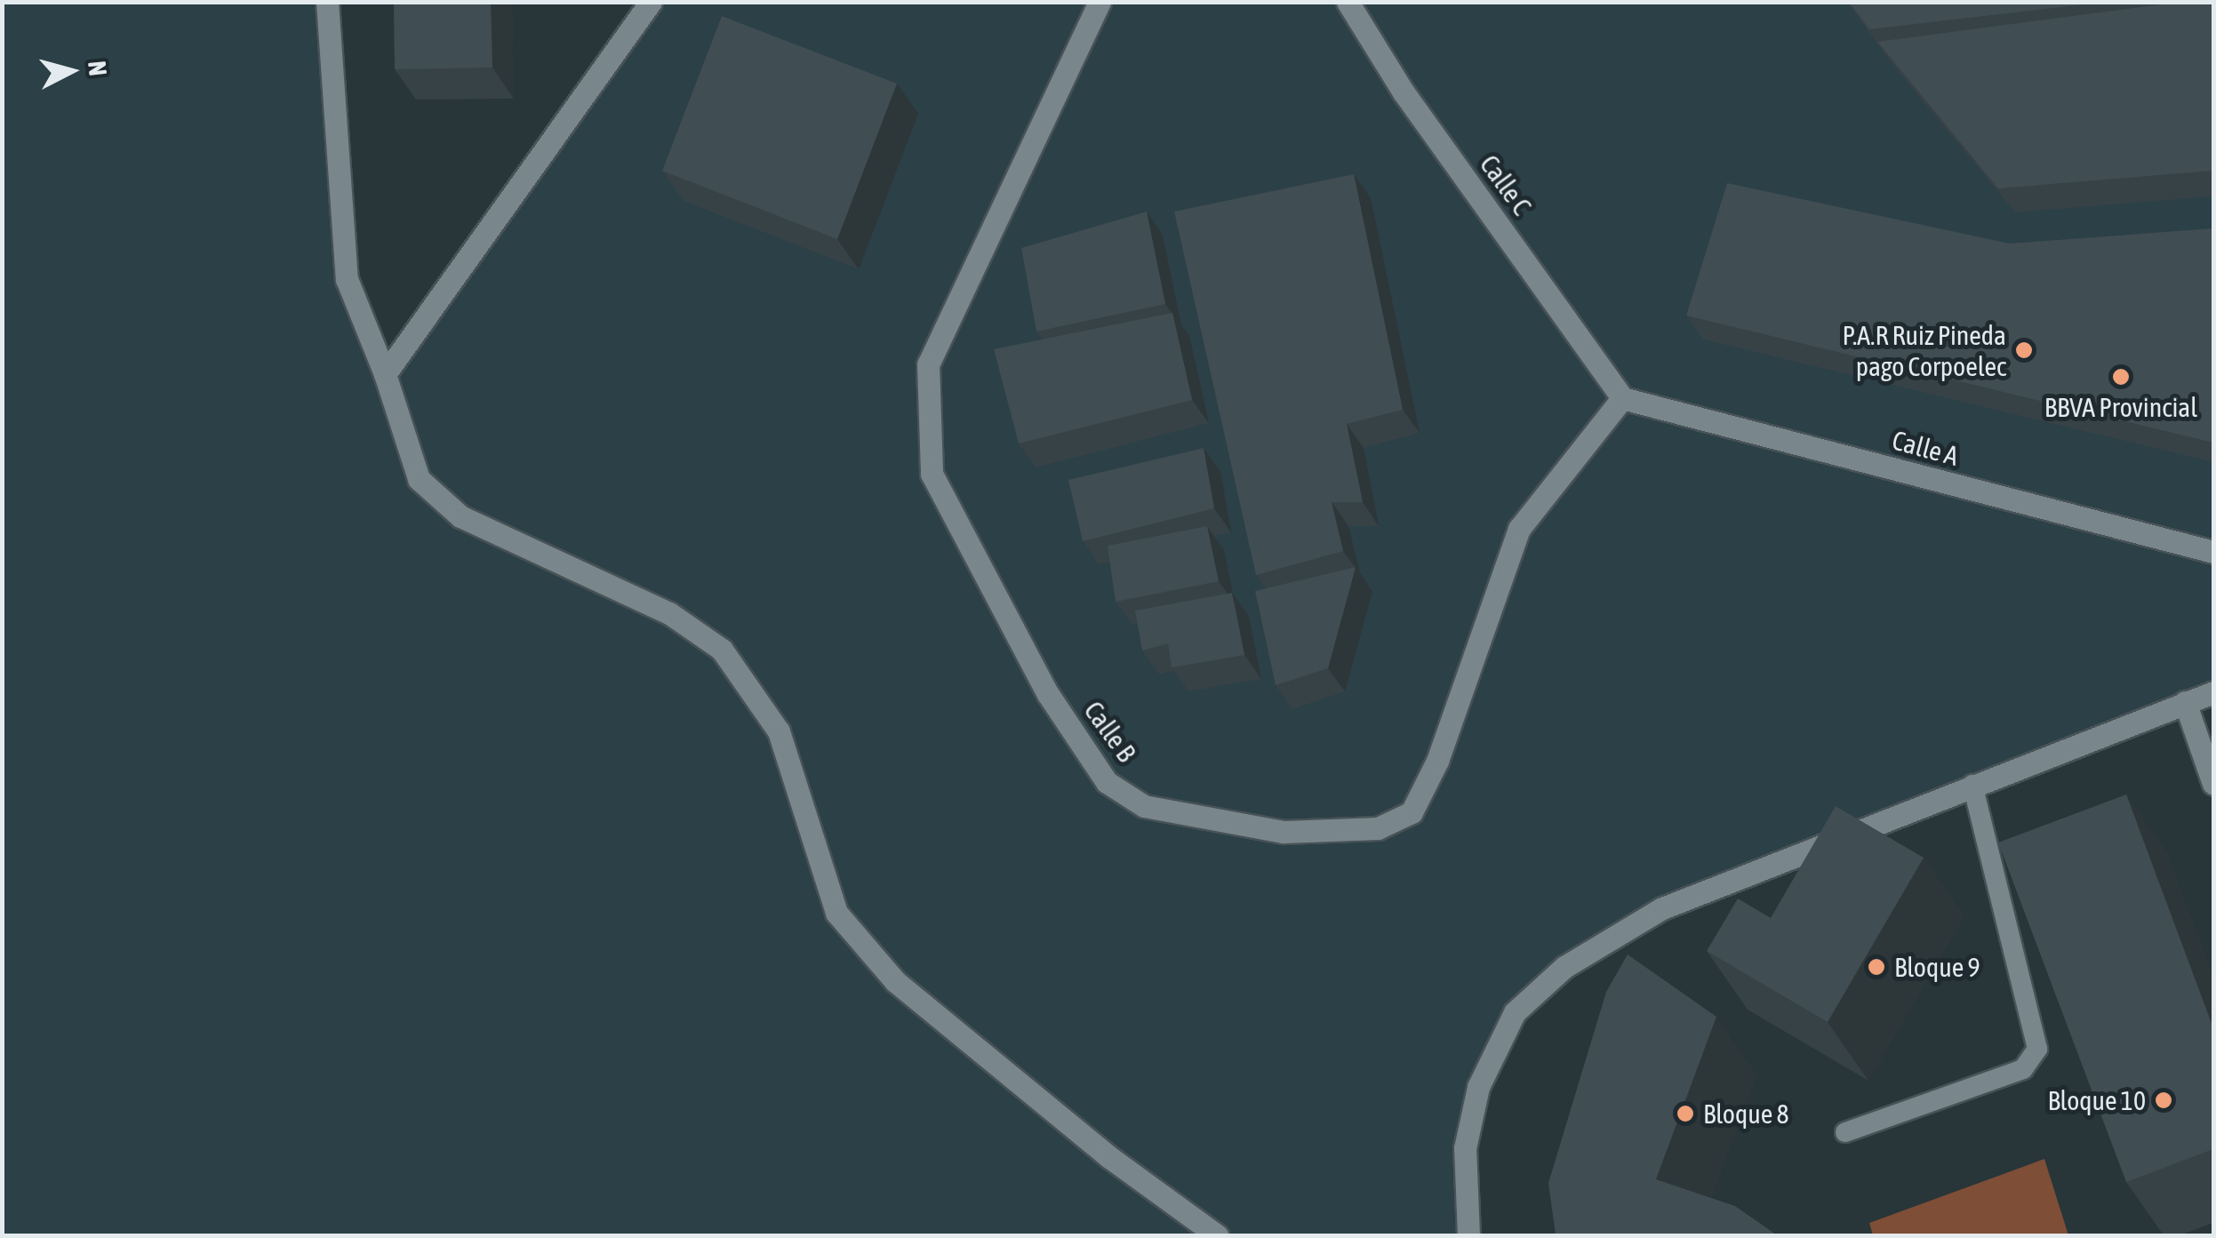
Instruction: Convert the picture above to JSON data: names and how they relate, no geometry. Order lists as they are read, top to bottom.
{
  "streets": {
    "street": ["Calle C", "Calle A", "Calle B"]
  },
  "crossings": [
    ["Calle C", "Calle A"],
    ["Calle C", "Calle B"],
    ["Calle A", "Calle B"]
  ],
  "places": [
    "P.A.R Ruiz Pineda pago Corpoelec",
    "BBVA Provincial",
    "Bloque 9",
    "Bloque 10",
    "Bloque 8"
  ],
  "north": "right"
}
